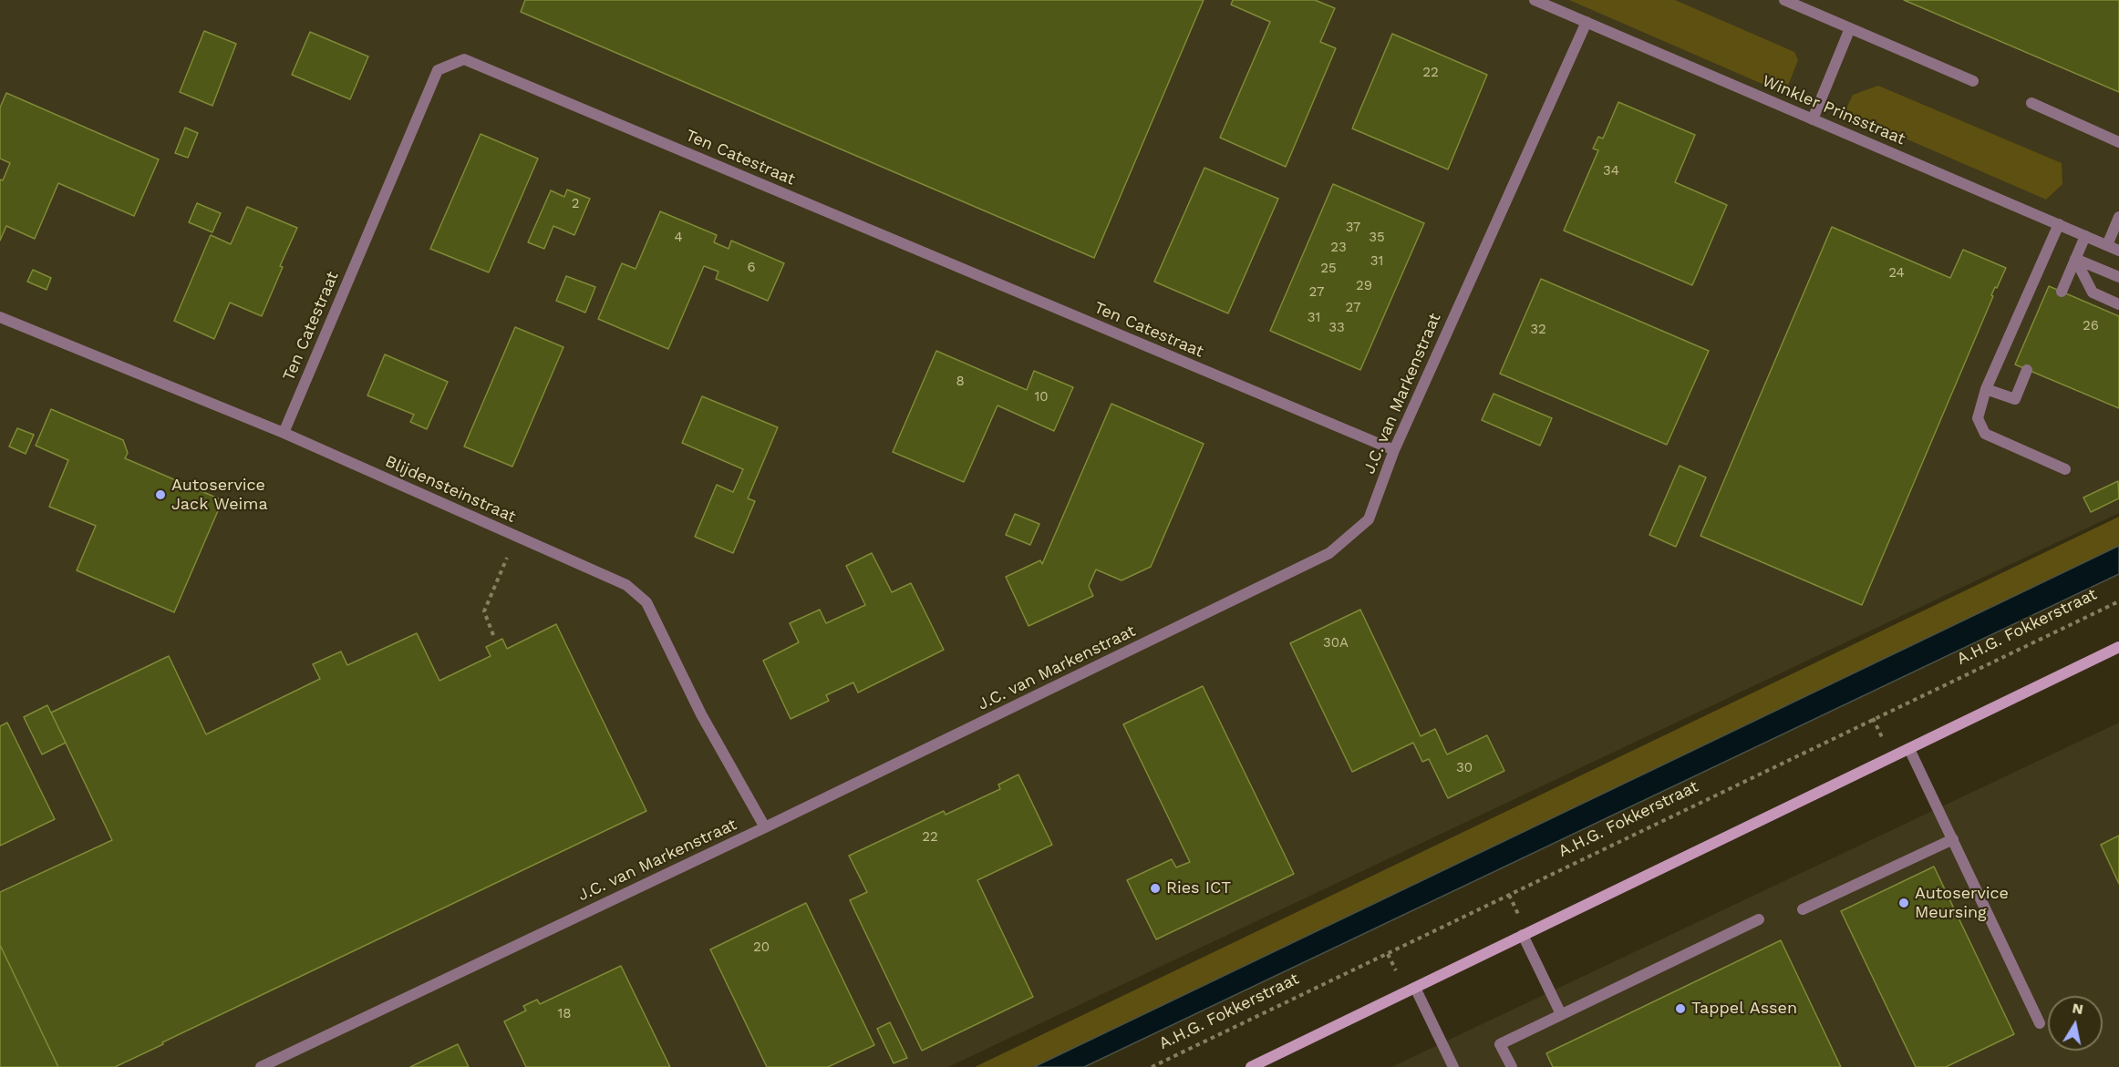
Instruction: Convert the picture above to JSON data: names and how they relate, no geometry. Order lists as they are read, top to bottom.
{
  "streets": {
    "street": [
      "Winkler Prinsstraat",
      "Ten Catestraat",
      "J.C. van Markenstraat",
      "Blijdensteinstraat"
    ],
    "path": ["A.H.G. Fokkerstraat"]
  },
  "crossings": [
    ["Winkler Prinsstraat", "J.C. van Markenstraat"],
    ["Ten Catestraat", "J.C. van Markenstraat"],
    ["Ten Catestraat", "Blijdensteinstraat"],
    ["J.C. van Markenstraat", "Blijdensteinstraat"]
  ],
  "places": [
    "Autoservice Jack Weima",
    "Ries ICT",
    "Autoservice Meursing",
    "Tappel Assen"
  ],
  "house_numbers": [
    "22",
    "34",
    "2",
    "37",
    "4",
    "35",
    "23",
    "31",
    "6",
    "25",
    "24",
    "29",
    "27",
    "27",
    "31",
    "26",
    "33",
    "32",
    "8",
    "10",
    "30A",
    "30",
    "22",
    "20",
    "18"
  ],
  "north": "top"
}
